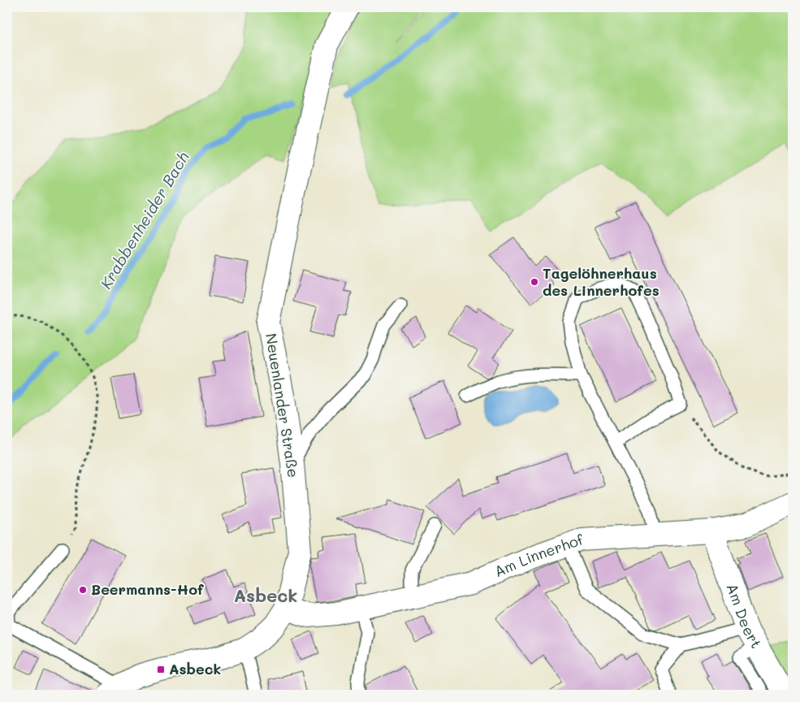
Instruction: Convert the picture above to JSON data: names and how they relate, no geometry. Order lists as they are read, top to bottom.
{
  "streets": {
    "street": ["Neuenlander Straße", "Am Linnerhof", "Am Deert"]
  },
  "crossings": [
    ["Neuenlander Straße", "Am Linnerhof"],
    ["Am Linnerhof", "Am Deert"]
  ],
  "districts": ["Asbeck"],
  "water": ["Krabbenheider Bach"],
  "places": {
    "other": ["Tagelöhnerhaus des Linnerhofes", "Beermanns-Hof"],
    "transit": ["Asbeck"]
  }
}
